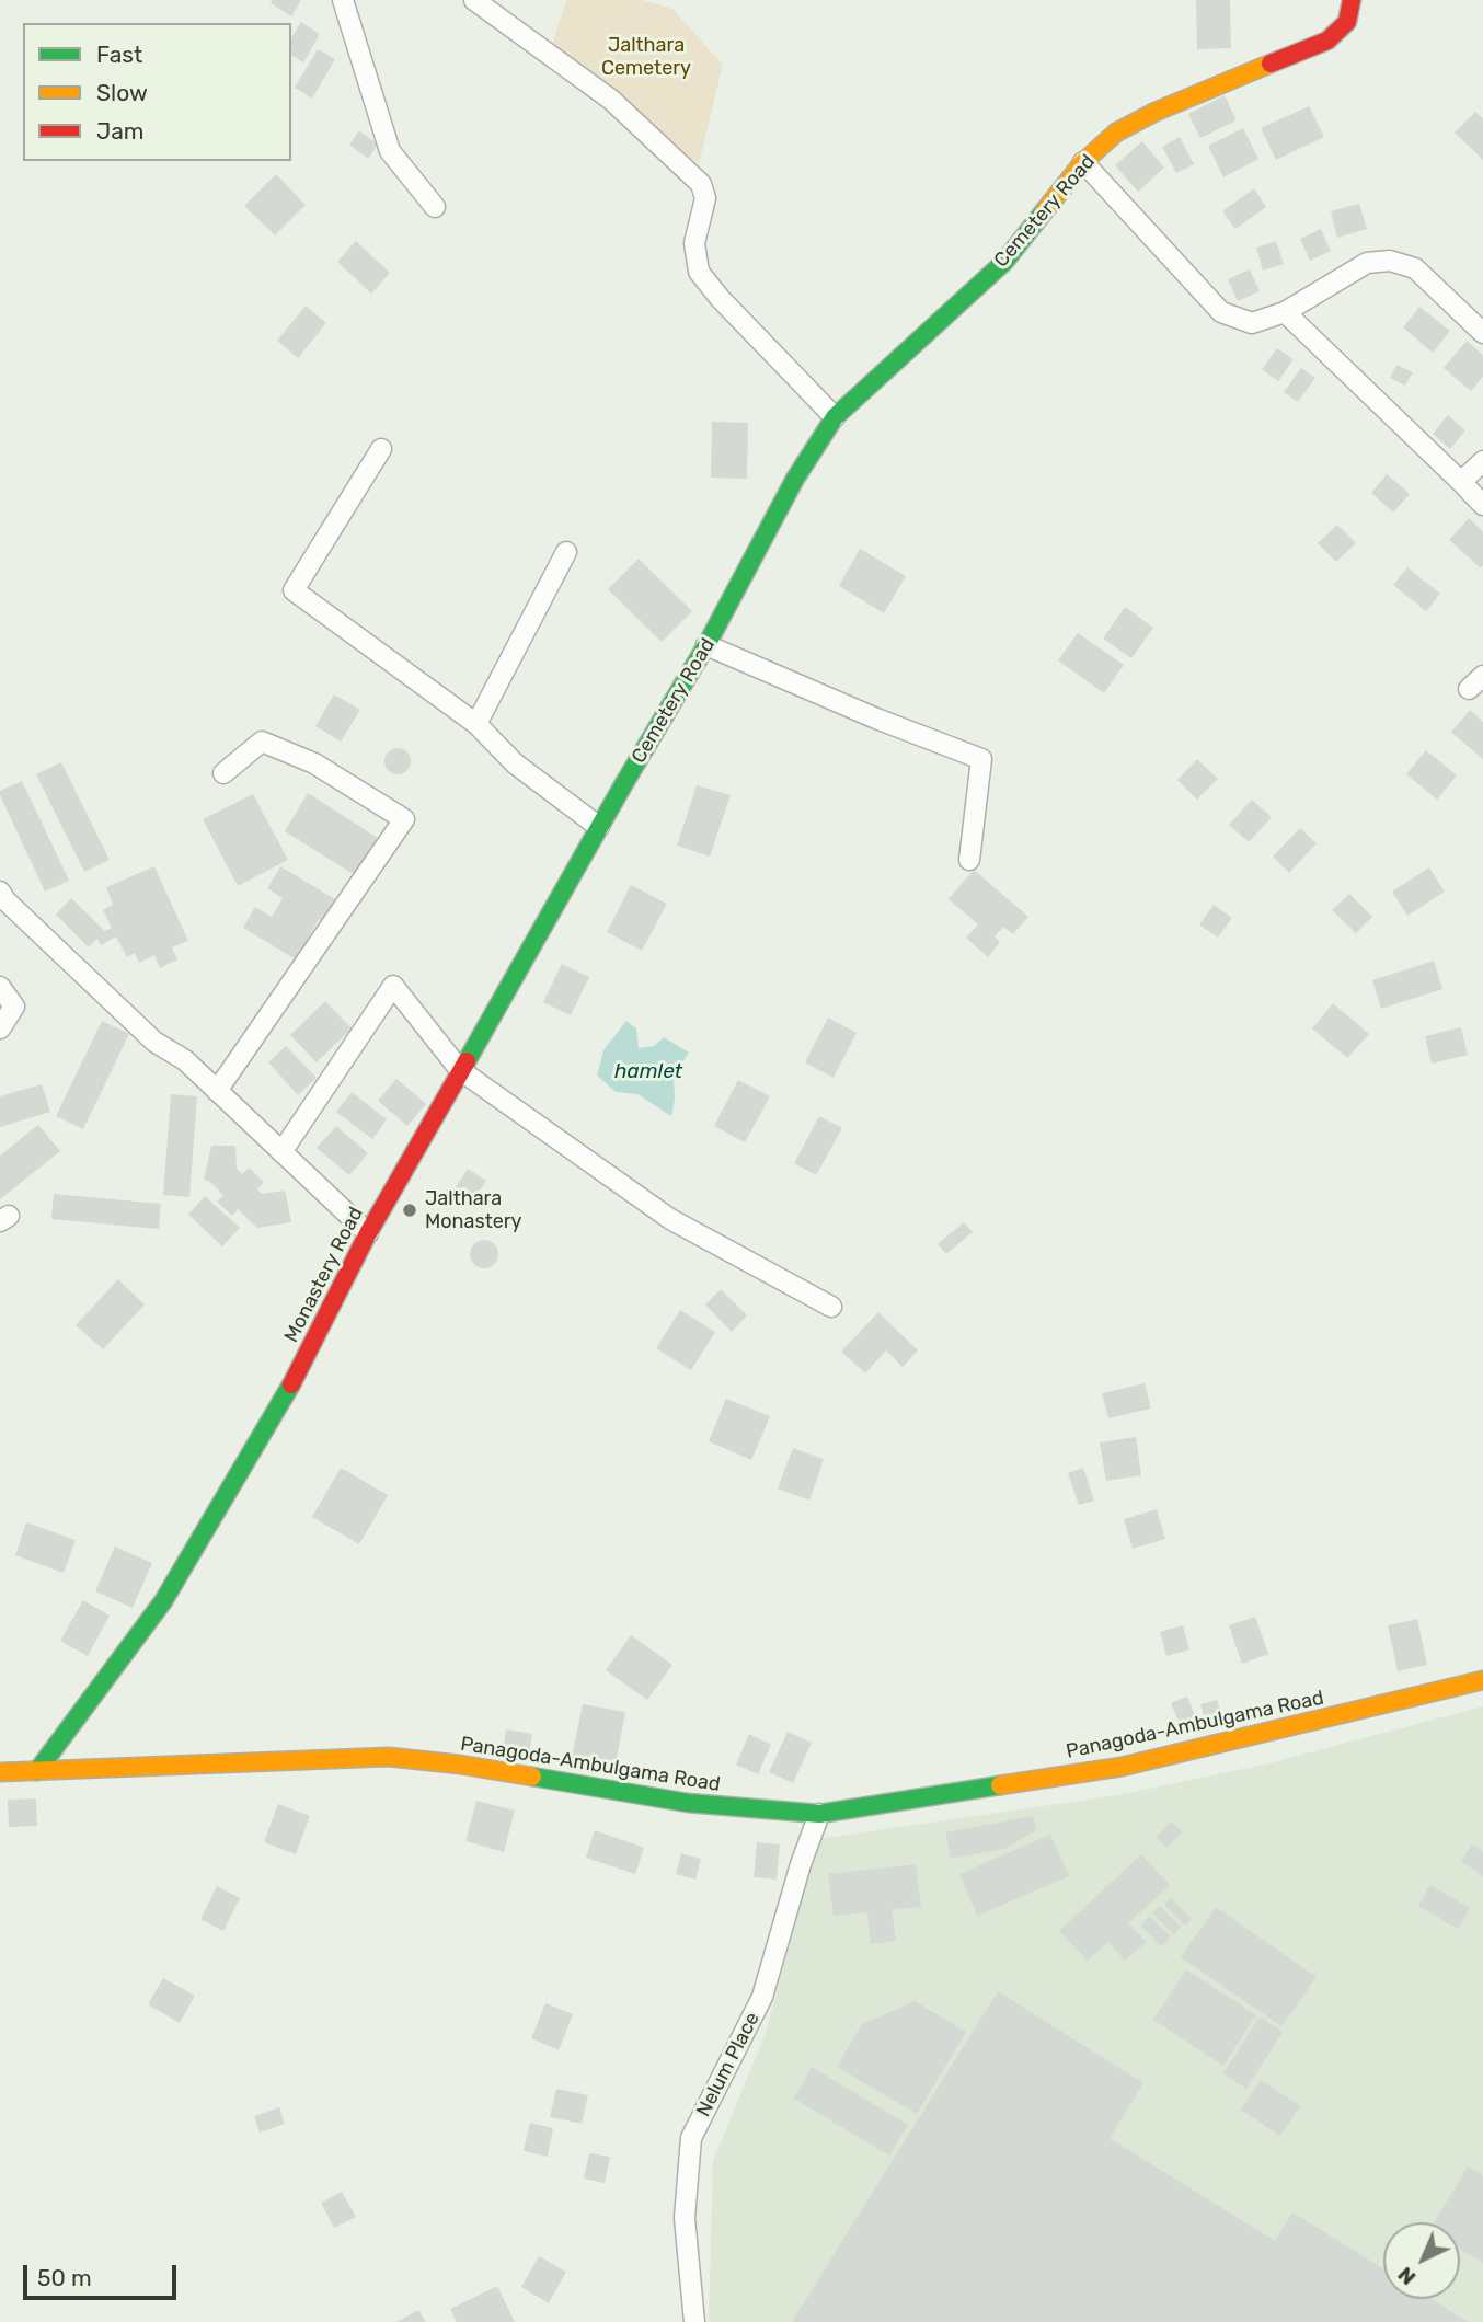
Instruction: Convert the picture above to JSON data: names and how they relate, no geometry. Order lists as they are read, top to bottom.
{
  "streets": {
    "street": [
      "Cemetery Road",
      "Monastery Road",
      "Panagoda-Ambulgama Road",
      "Nelum Place"
    ]
  },
  "crossings": [
    ["Cemetery Road", "Monastery Road"],
    ["Monastery Road", "Panagoda-Ambulgama Road"],
    ["Panagoda-Ambulgama Road", "Nelum Place"]
  ],
  "water": ["hamlet"],
  "parks": ["Jalthara Cemetery"],
  "places": ["Jalthara Monastery"],
  "legend": ["Fast", "Slow", "Jam"],
  "scale_bar": "50 m",
  "north": "bottom left"
}
